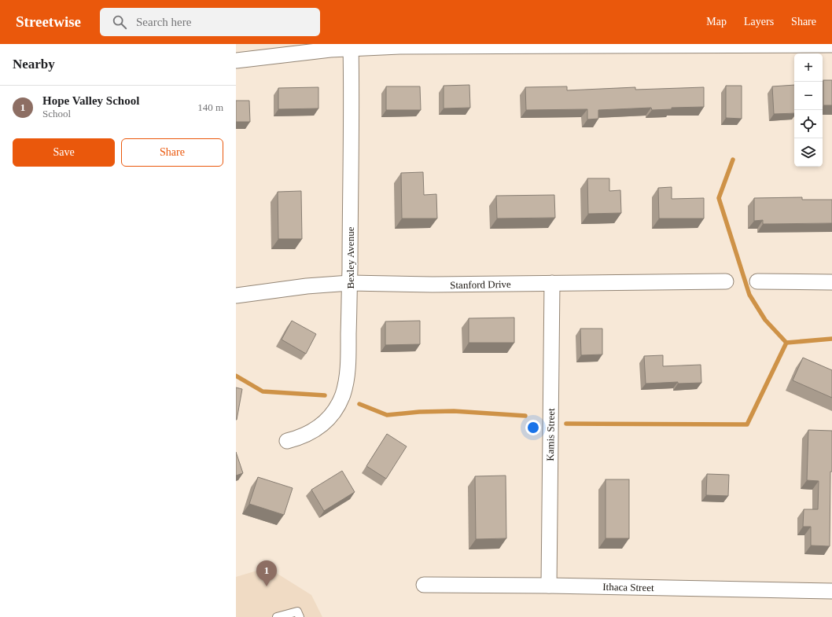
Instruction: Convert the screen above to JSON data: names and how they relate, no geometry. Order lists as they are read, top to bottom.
{
  "streets": {
    "street": [
      "Bexley Avenue",
      "Stanford Drive",
      "Kamis Street",
      "Ithaca Street"
    ]
  },
  "crossings": [
    ["Bexley Avenue", "Stanford Drive"],
    ["Stanford Drive", "Kamis Street"],
    ["Kamis Street", "Ithaca Street"]
  ],
  "page": {
    "header": "Streetwise",
    "search": "Search here",
    "nav": ["Map", "Layers", "Share"],
    "heading": "Nearby",
    "map_buttons": ["+", "−"],
    "list": [
      {
        "mark": "1",
        "name": "Hope Valley School",
        "note": "School",
        "value": "140 m"
      }
    ],
    "buttons": ["Save", "Share"],
    "pins": "1"
  }
}
